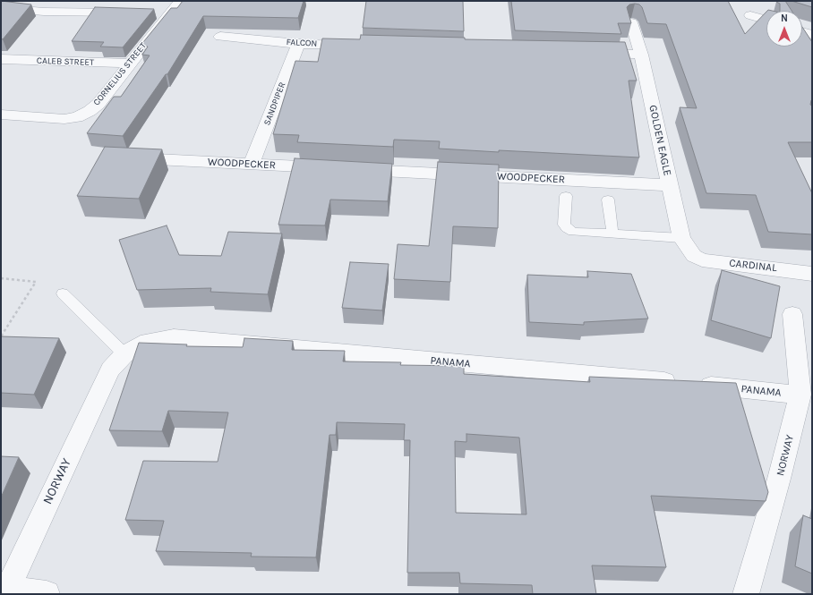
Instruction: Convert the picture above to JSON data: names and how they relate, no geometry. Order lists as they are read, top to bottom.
{
  "streets": {
    "street": [
      "FALCON",
      "CALEB STREET",
      "CORNELIUS STREET",
      "SANDPIPER",
      "GOLDEN EAGLE",
      "WOODPECKER",
      "CARDINAL",
      "PANAMA",
      "NORWAY"
    ]
  },
  "crossings": [
    ["FALCON", "SANDPIPER"],
    ["CALEB STREET", "CORNELIUS STREET"],
    ["SANDPIPER", "WOODPECKER"],
    ["GOLDEN EAGLE", "WOODPECKER"],
    ["GOLDEN EAGLE", "CARDINAL"],
    ["PANAMA", "NORWAY"]
  ],
  "north": "top"
}
